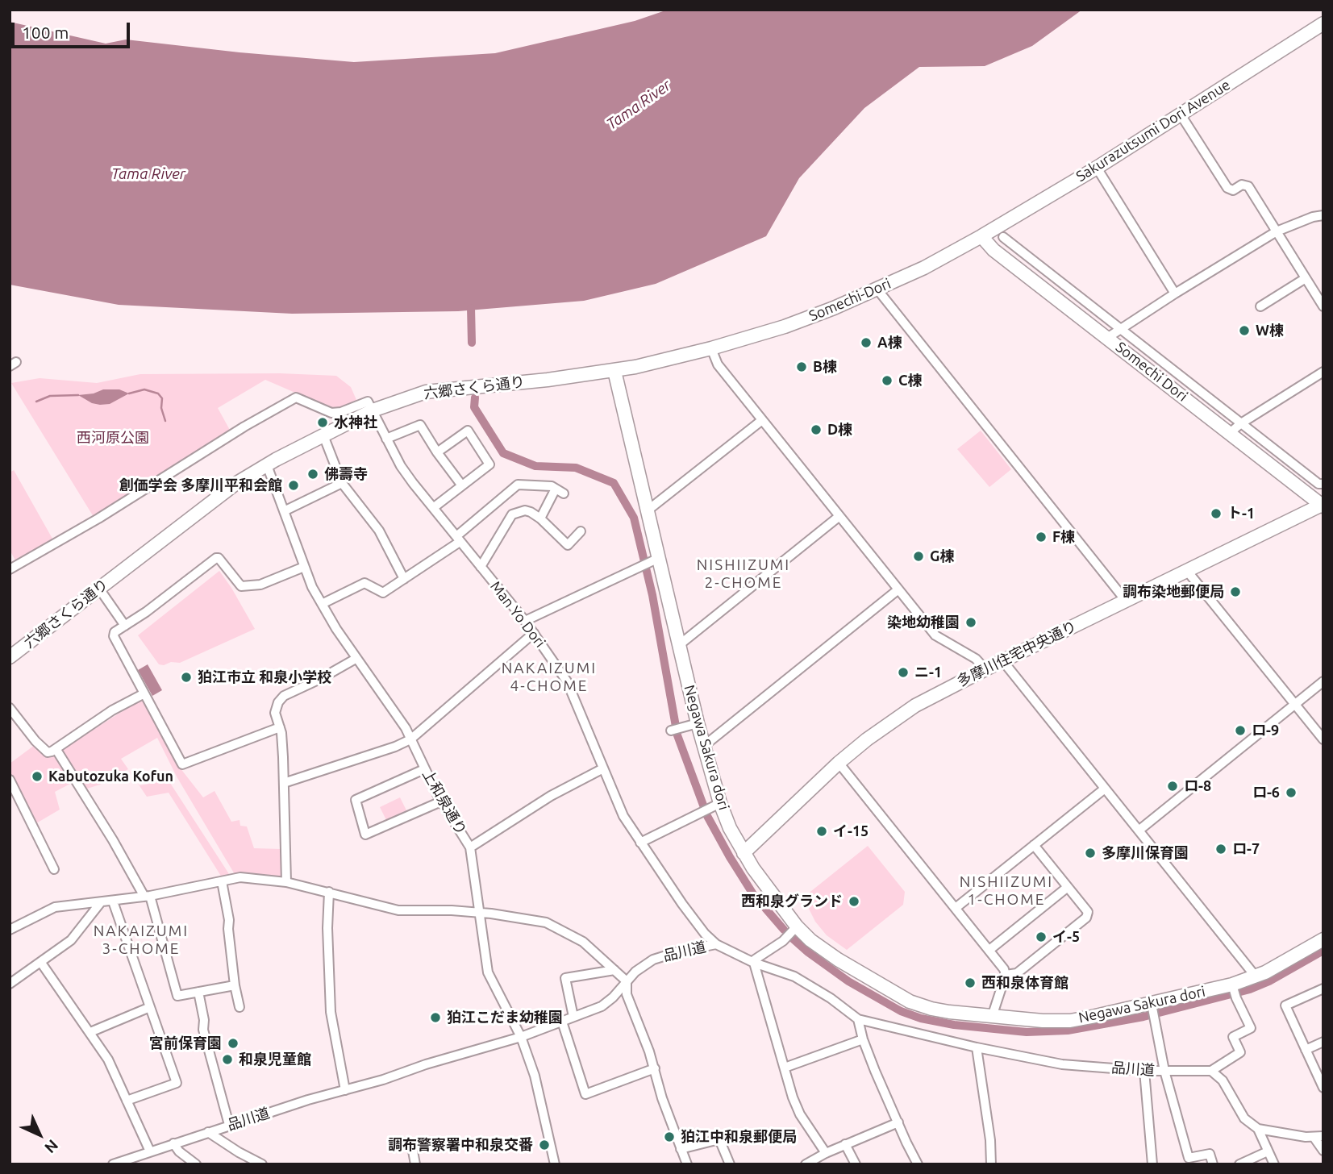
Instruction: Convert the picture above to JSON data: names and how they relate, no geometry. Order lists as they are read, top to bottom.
{
  "streets": {
    "street": [
      "Sakurazutsumi Dori Avenue",
      "Somechi-Dori",
      "Somechi Dori",
      "六郷さくら通り",
      "Man Yo Dori",
      "多摩川住宅中央通り",
      "Negawa Sakura dori",
      "上和泉通り",
      "品川道"
    ]
  },
  "crossings": [
    ["Sakurazutsumi Dori Avenue", "Somechi-Dori"],
    ["Sakurazutsumi Dori Avenue", "Somechi Dori"],
    ["Somechi-Dori", "Somechi Dori"],
    ["Somechi-Dori", "六郷さくら通り"],
    ["Somechi Dori", "多摩川住宅中央通り"],
    ["六郷さくら通り", "Man Yo Dori"],
    ["六郷さくら通り", "Negawa Sakura dori"],
    ["六郷さくら通り", "上和泉通り"],
    ["Man Yo Dori", "品川道"],
    ["多摩川住宅中央通り", "Negawa Sakura dori"],
    ["上和泉通り", "品川道"]
  ],
  "districts": [
    "NISHIIZUMI 2-CHOME",
    "NAKAIZUMI 4-CHOME",
    "NISHIIZUMI 1-CHOME",
    "NAKAIZUMI 3-CHOME"
  ],
  "water": ["Tama River"],
  "parks": ["西河原公園"],
  "places": [
    "W棟",
    "A棟",
    "B棟",
    "C棟",
    "水神社",
    "D棟",
    "佛壽寺",
    "創価学会 多摩川平和会館",
    "ト-1",
    "F棟",
    "G棟",
    "調布染地郵便局",
    "染地幼稚園",
    "ニ-1",
    "狛江市立 和泉小学校",
    "ロ-9",
    "Kabutozuka Kofun",
    "ロ-8",
    "ロ-6",
    "イ-15",
    "ロ-7",
    "多摩川保育園",
    "西和泉グランド",
    "イ-5",
    "西和泉体育館",
    "狛江こだま幼稚園",
    "宮前保育園",
    "和泉児童館",
    "狛江中和泉郵便局",
    "調布警察署中和泉交番"
  ],
  "scale_bar": "100 m",
  "north": "bottom right"
}
